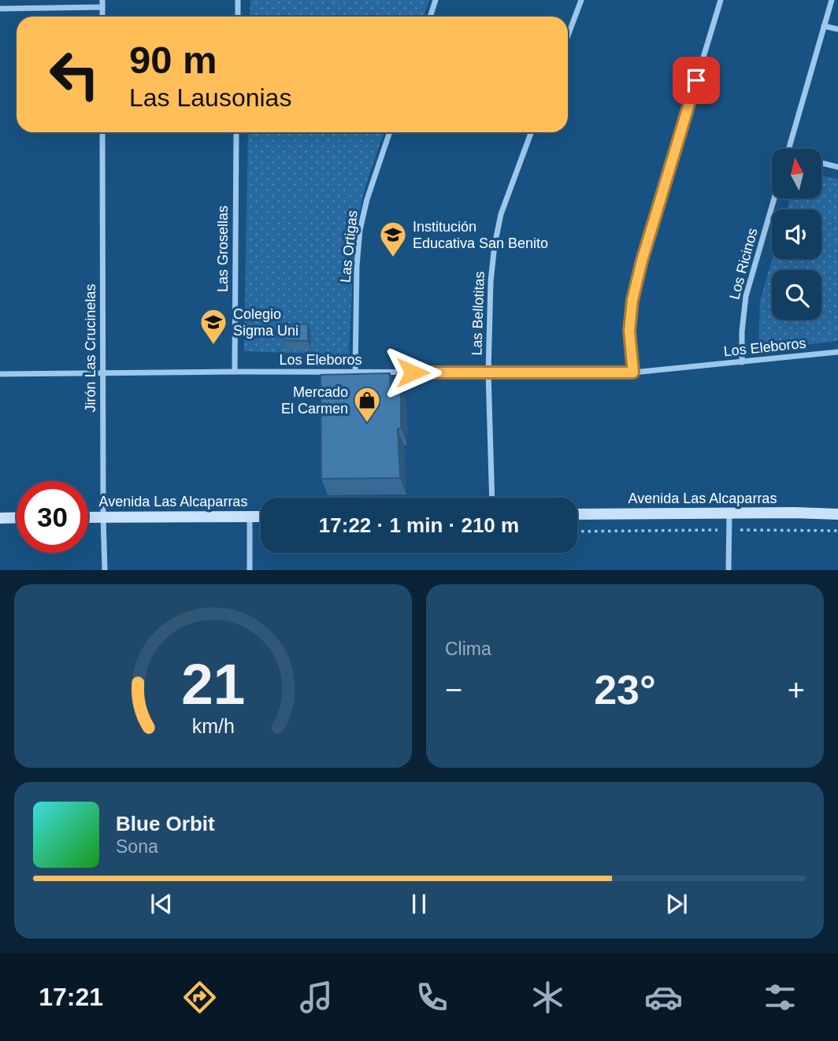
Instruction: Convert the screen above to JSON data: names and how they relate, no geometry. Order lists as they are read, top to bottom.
{
  "streets": {
    "street": [
      "Las Ortigas",
      "Las Grosellas",
      "Los Ricinos",
      "Las Bellotitas",
      "Los Eleboros",
      "Jirón Las Crucinelas",
      "Avenida Las Alcaparras"
    ]
  },
  "crossings": [
    ["Las Ortigas", "Los Eleboros"],
    ["Las Grosellas", "Los Eleboros"],
    ["Los Ricinos", "Los Eleboros"],
    ["Las Bellotitas", "Los Eleboros"],
    ["Los Eleboros", "Jirón Las Crucinelas"],
    ["Jirón Las Crucinelas", "Avenida Las Alcaparras"]
  ],
  "places": {
    "school or university": ["Institución Educativa San Benito", "Colegio Sigma Uni"],
    "shop": ["Mercado El Carmen"]
  },
  "north": "top",
  "page": {
    "turn": ["90 m", "Las Lausonias"],
    "limit": "30",
    "trip": "17:22 · 1 min · 210 m",
    "tile": "Clima",
    "heat": ["−", "23°", "+"],
    "song": ["Blue Orbit", "Sona"],
    "tabs": "17:21",
    "gauge": ["21", "km/h"]
  }
}
